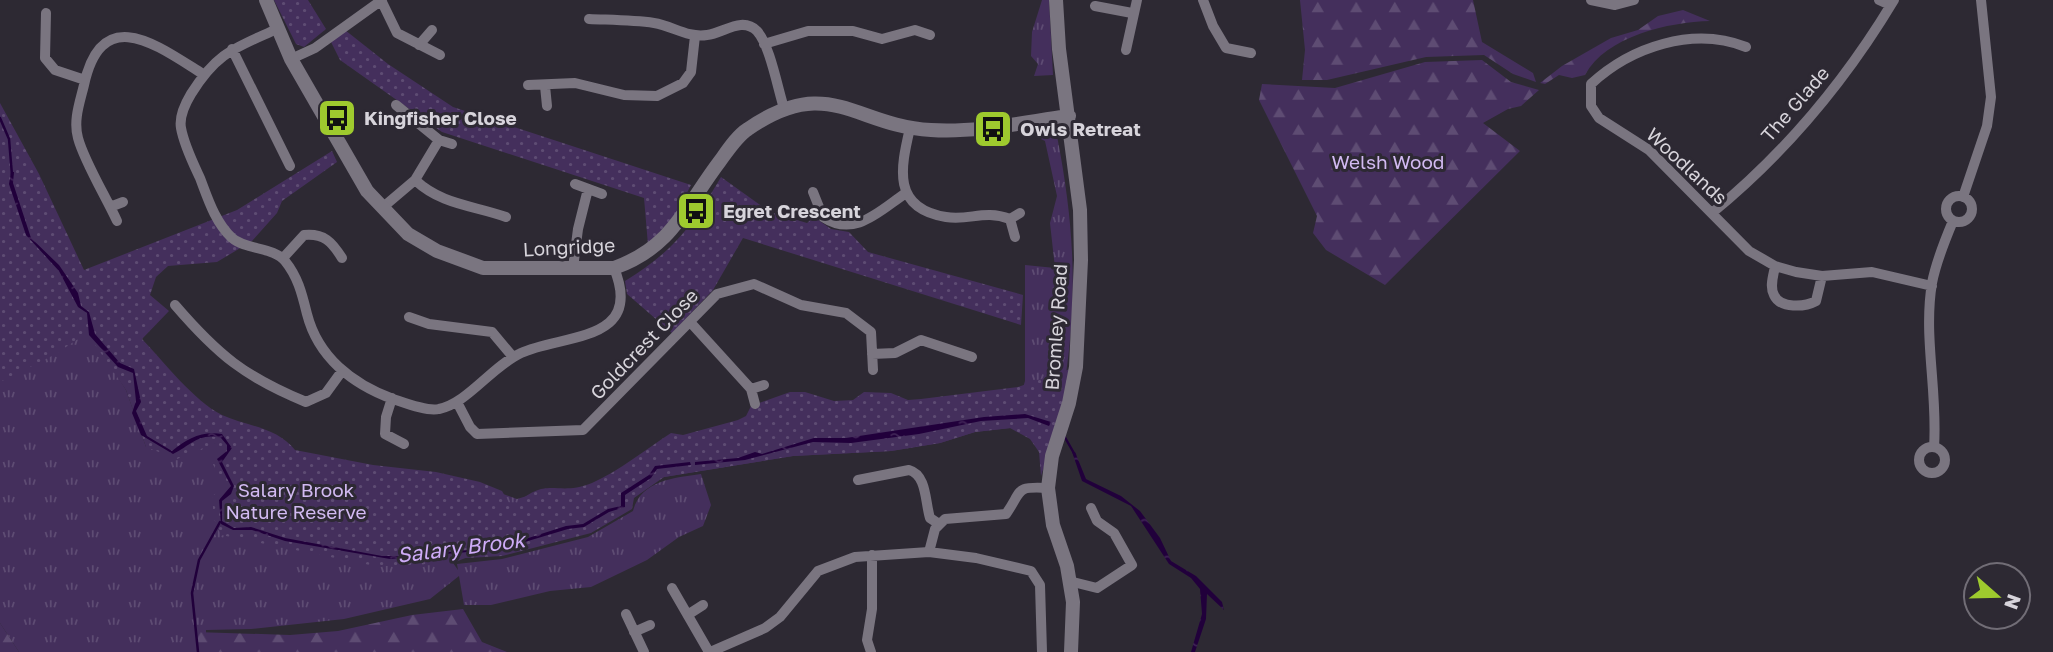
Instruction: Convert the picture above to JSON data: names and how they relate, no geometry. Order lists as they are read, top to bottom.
{
  "streets": {
    "street": [
      "The Glade",
      "Woodlands",
      "Longridge",
      "Bromley Road",
      "Goldcrest Close"
    ]
  },
  "crossings": [
    ["The Glade", "Woodlands"],
    ["Longridge", "Bromley Road"]
  ],
  "water": ["Salary Brook"],
  "parks": ["Welsh Wood", "Salary Brook Nature Reserve"],
  "places": {
    "bus stop": ["Kingfisher Close", "Owls Retreat", "Egret Crescent"]
  },
  "north": "right"
}
